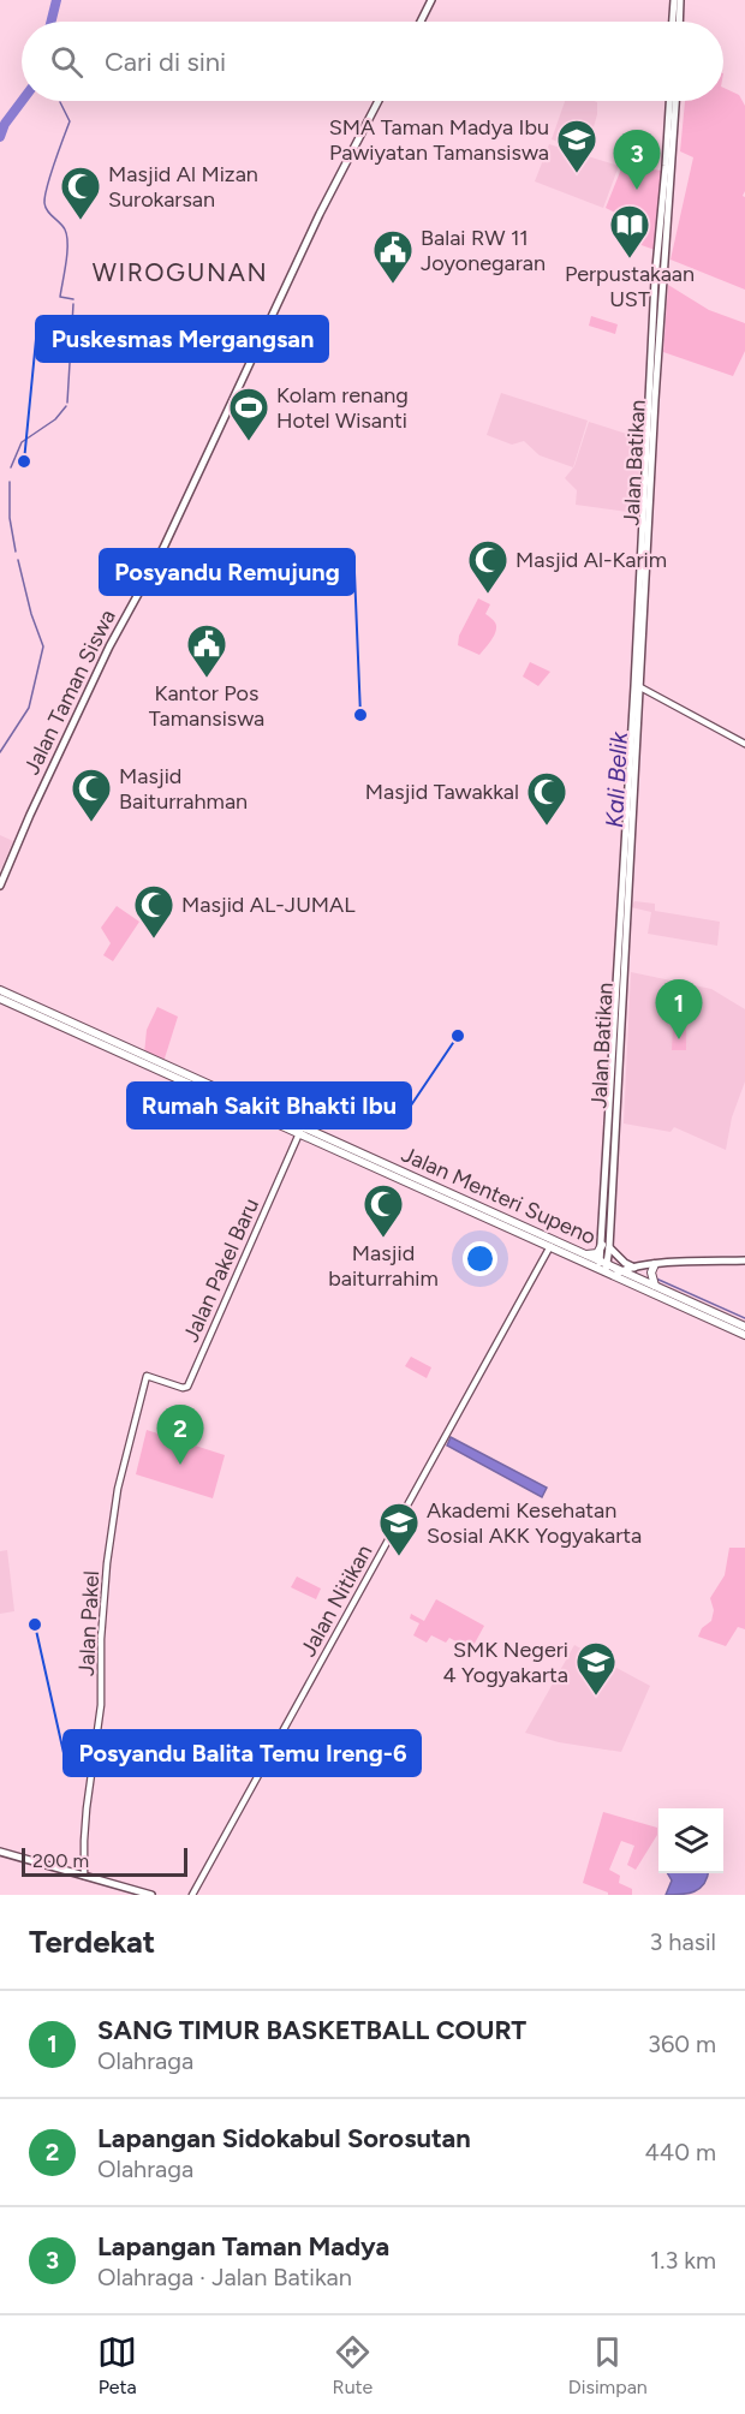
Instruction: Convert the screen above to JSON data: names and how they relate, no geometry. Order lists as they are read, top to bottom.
{
  "streets": {
    "main road": ["Jalan Batikan", "Jalan Taman Siswa", "Jalan Menteri Supeno"],
    "street": ["Jalan Pakel Baru", "Jalan Nitikan", "Jalan Pakel"]
  },
  "crossings": [
    ["Jalan Batikan", "Jalan Menteri Supeno"],
    ["Jalan Menteri Supeno", "Jalan Pakel Baru"],
    ["Jalan Menteri Supeno", "Jalan Nitikan"],
    ["Jalan Pakel Baru", "Jalan Pakel"]
  ],
  "districts": ["WIROGUNAN"],
  "water": ["Kali Belik"],
  "places": {
    "school or university": ["SMA Taman Madya Ibu Pawiyatan Tamansiswa", "Akademi Kesehatan Sosial AKK Yogyakarta", "SMK Negeri 4 Yogyakarta"],
    "mosque": [
      "Masjid Al Mizan Surokarsan",
      "Masjid Al-Karim",
      "Masjid Baiturrahman",
      "Masjid Tawakkal",
      "Masjid AL-JUMAL",
      "Masjid baiturrahim"
    ],
    "library": ["Perpustakaan UST"],
    "public building": ["Balai RW 11 Joyonegaran", "Kantor Pos Tamansiswa"],
    "sports": ["Kolam renang Hotel Wisanti"],
    "other": [
      "Puskesmas Mergangsan",
      "Posyandu Remujung",
      "Rumah Sakit Bhakti Ibu",
      "Posyandu Balita Temu Ireng-6"
    ]
  },
  "scale_bar": "200 m",
  "page": {
    "search": "Cari di sini",
    "pins": ["3", "1", "2"],
    "scale": "200 m",
    "heading": ["Terdekat", "3 hasil"],
    "list": [
      {
        "mark": "1",
        "name": "SANG TIMUR BASKETBALL COURT",
        "note": "Olahraga",
        "value": "360 m"
      },
      {
        "mark": "2",
        "name": "Lapangan Sidokabul Sorosutan",
        "note": "Olahraga",
        "value": "440 m"
      },
      {
        "mark": "3",
        "name": "Lapangan Taman Madya",
        "note": "Olahraga · Jalan Batikan",
        "value": "1.3 km"
      }
    ],
    "nav": ["Peta", "Rute", "Disimpan"]
  }
}
